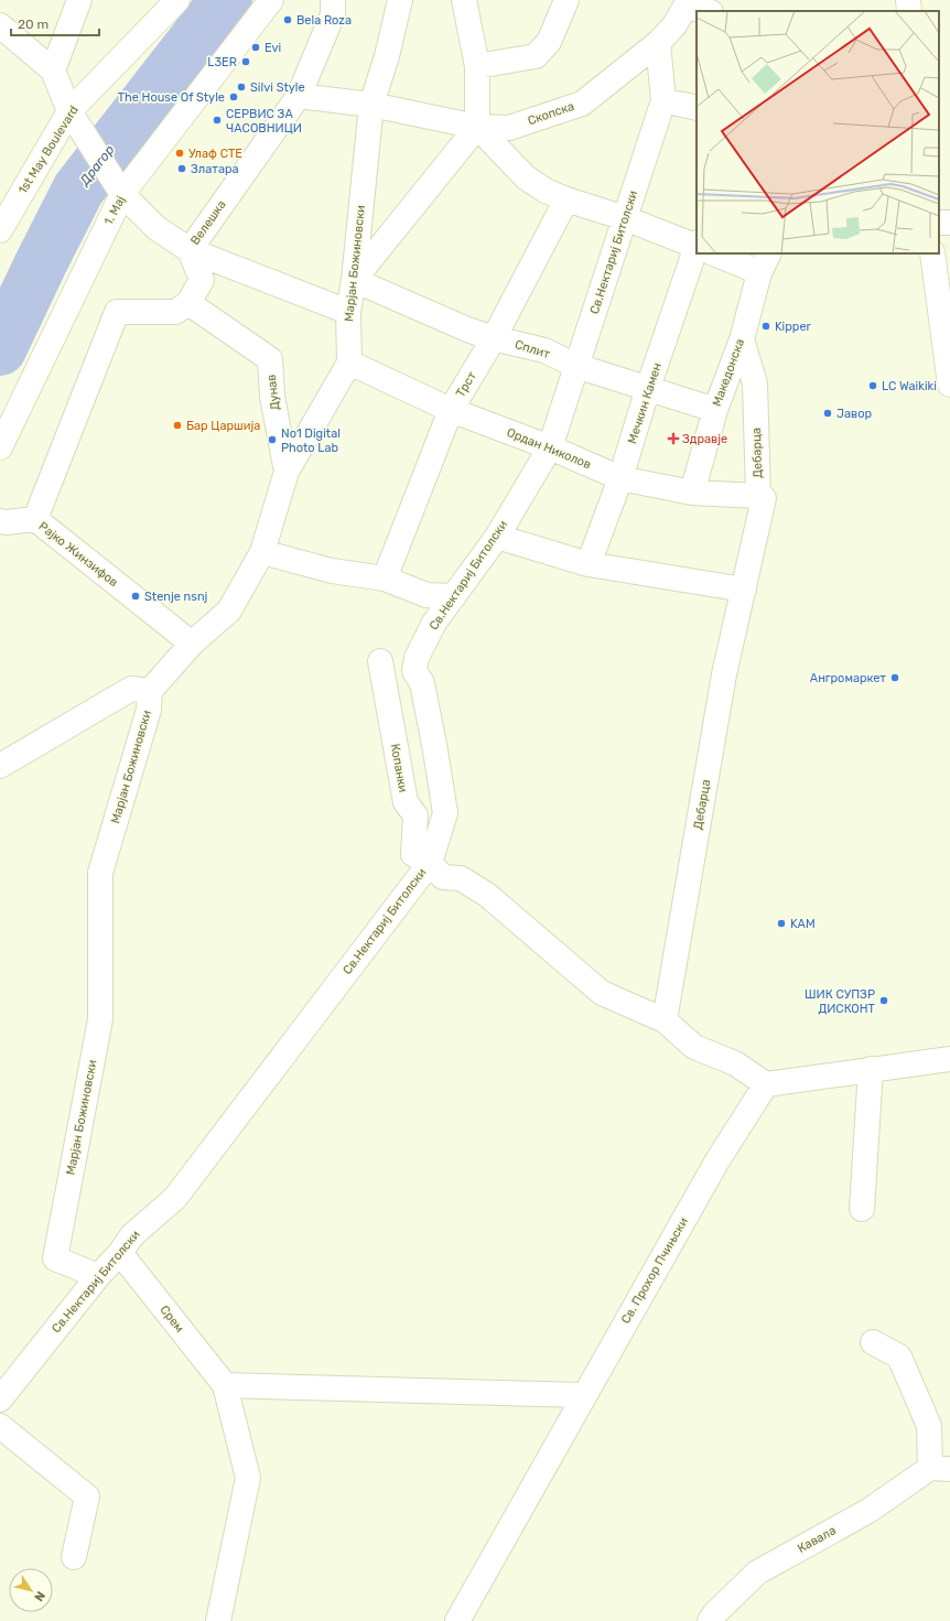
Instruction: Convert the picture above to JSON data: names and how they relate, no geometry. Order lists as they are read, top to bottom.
{
  "streets": {
    "street": [
      "Скопска",
      "1st May Boulevard",
      "1. Мај",
      "Велешка",
      "Св.Нектариј Битолски",
      "Марјан Божиновски",
      "Сплит",
      "Македонска",
      "Трст",
      "Дунав",
      "Мечкин Камен",
      "Ордан Николов",
      "Дебарца",
      "Рајко Жинзифов",
      "Копанки",
      "Св. Прохор Пчињски",
      "Срем",
      "Кавала"
    ]
  },
  "crossings": [
    ["Скопска", "Велешка"],
    ["Скопска", "Св.Нектариј Битолски"],
    ["Скопска", "Марјан Божиновски"],
    ["Велешка", "Дунав"],
    ["Св.Нектариј Битолски", "Марјан Божиновски"],
    ["Св.Нектариј Битолски", "Сплит"],
    ["Св.Нектариј Битолски", "Ордан Николов"],
    ["Св.Нектариј Битолски", "Копанки"],
    ["Св.Нектариј Битолски", "Срем"],
    ["Марјан Божиновски", "Сплит"],
    ["Марјан Божиновски", "Ордан Николов"],
    ["Сплит", "Македонска"],
    ["Сплит", "Трст"],
    ["Сплит", "Мечкин Камен"],
    ["Македонска", "Ордан Николов"],
    ["Македонска", "Дебарца"],
    ["Трст", "Ордан Николов"],
    ["Мечкин Камен", "Ордан Николов"],
    ["Ордан Николов", "Дебарца"]
  ],
  "water": ["Драгор"],
  "places": {
    "other": [
      "Bela Roza",
      "Evi",
      "L3ER",
      "Silvi Style",
      "The House Of Style",
      "СЕРВИС ЗА ЧАСОВНИЦИ",
      "Улаф СТЕ",
      "Златара",
      "Kipper",
      "LC Waikiki",
      "Јавор",
      "Бар Царшија",
      "No1 Digital Photo Lab",
      "Stenje nsnj",
      "Ангромаркет",
      "KAM",
      "ШИК СУПЗР ДИСКОНТ"
    ],
    "health": ["Здравје"]
  },
  "scale_bar": "20 m",
  "north": "bottom right"
}
